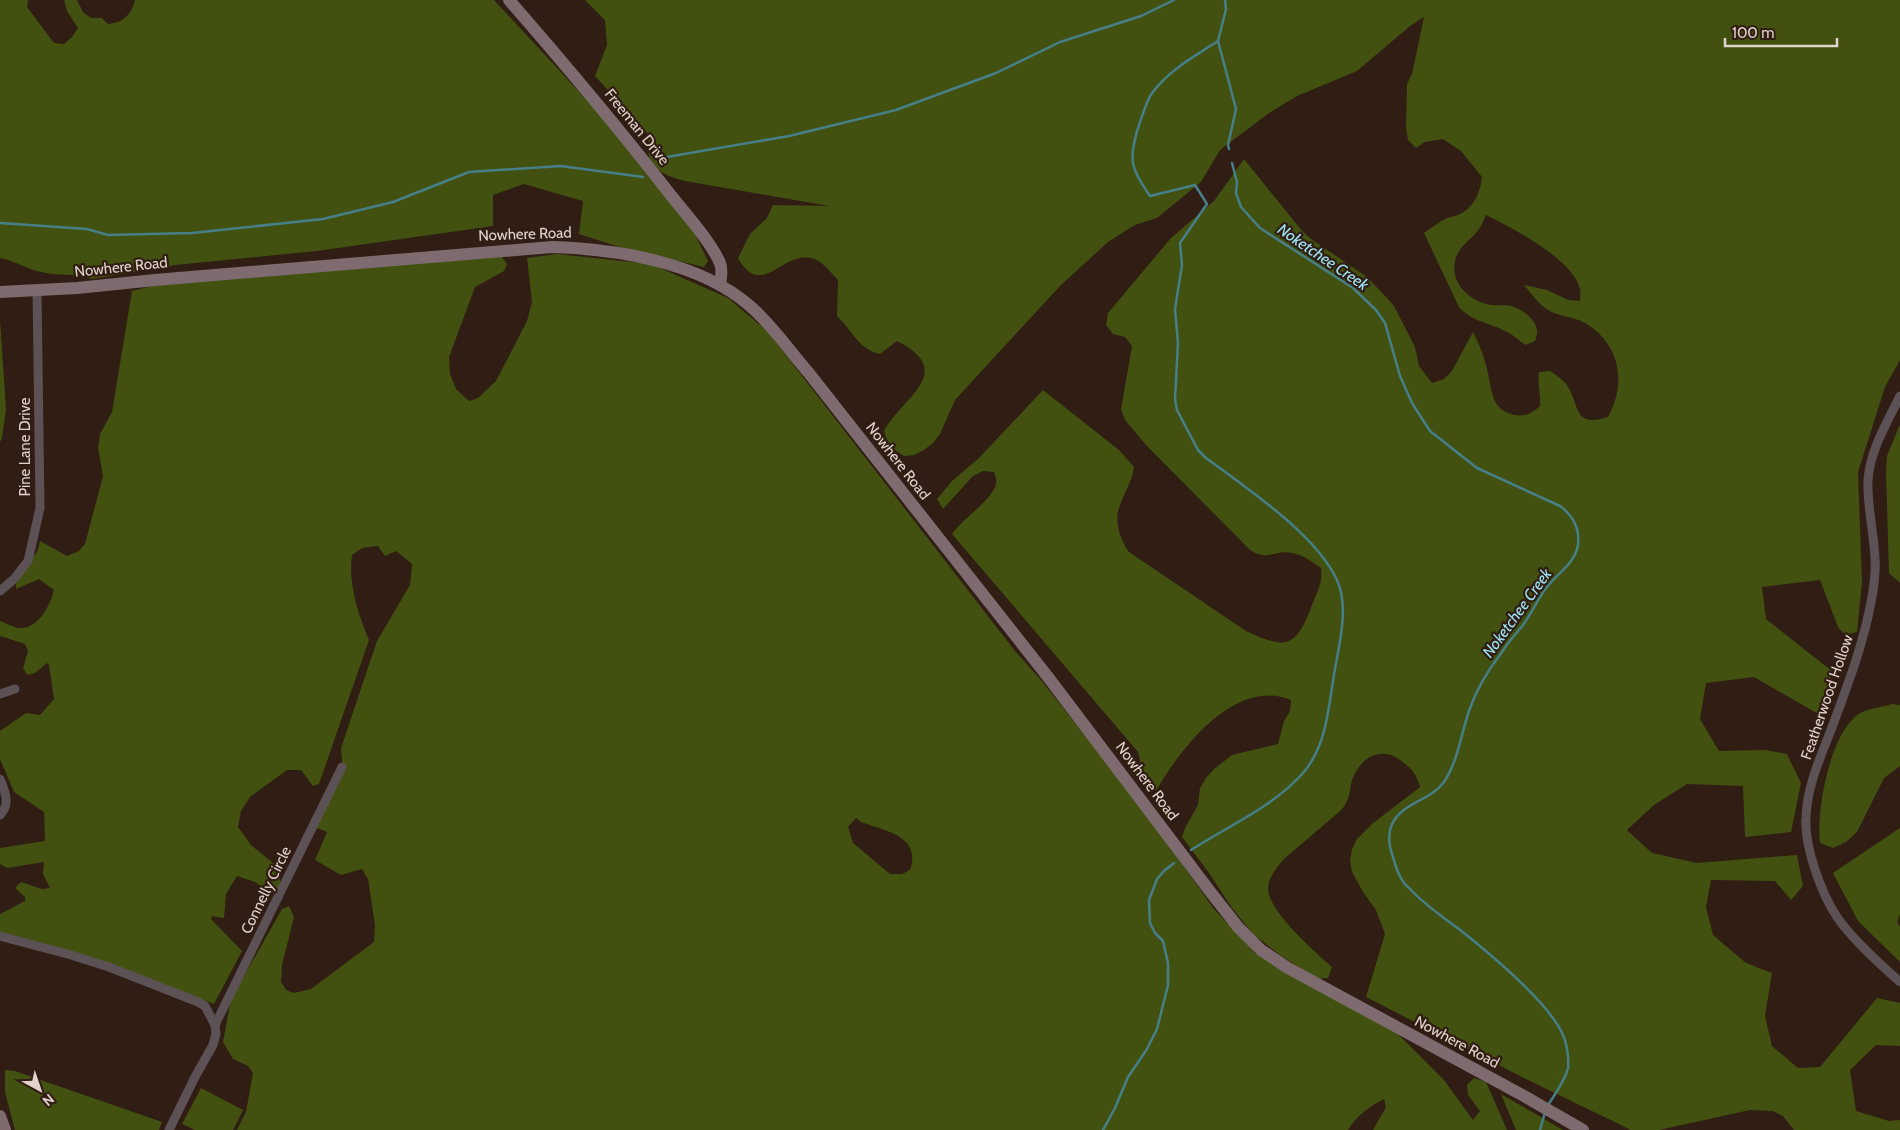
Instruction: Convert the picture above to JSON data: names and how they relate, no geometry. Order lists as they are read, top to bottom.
{
  "streets": {
    "street": [
      "Freeman Drive",
      "Nowhere Road",
      "Pine Lane Drive",
      "Featherwood Hollow",
      "Connelly Circle"
    ]
  },
  "crossings": [
    ["Freeman Drive", "Nowhere Road"],
    ["Nowhere Road", "Pine Lane Drive"]
  ],
  "water": ["Noketchee Creek"],
  "scale_bar": "100 m",
  "north": "bottom right"
}
